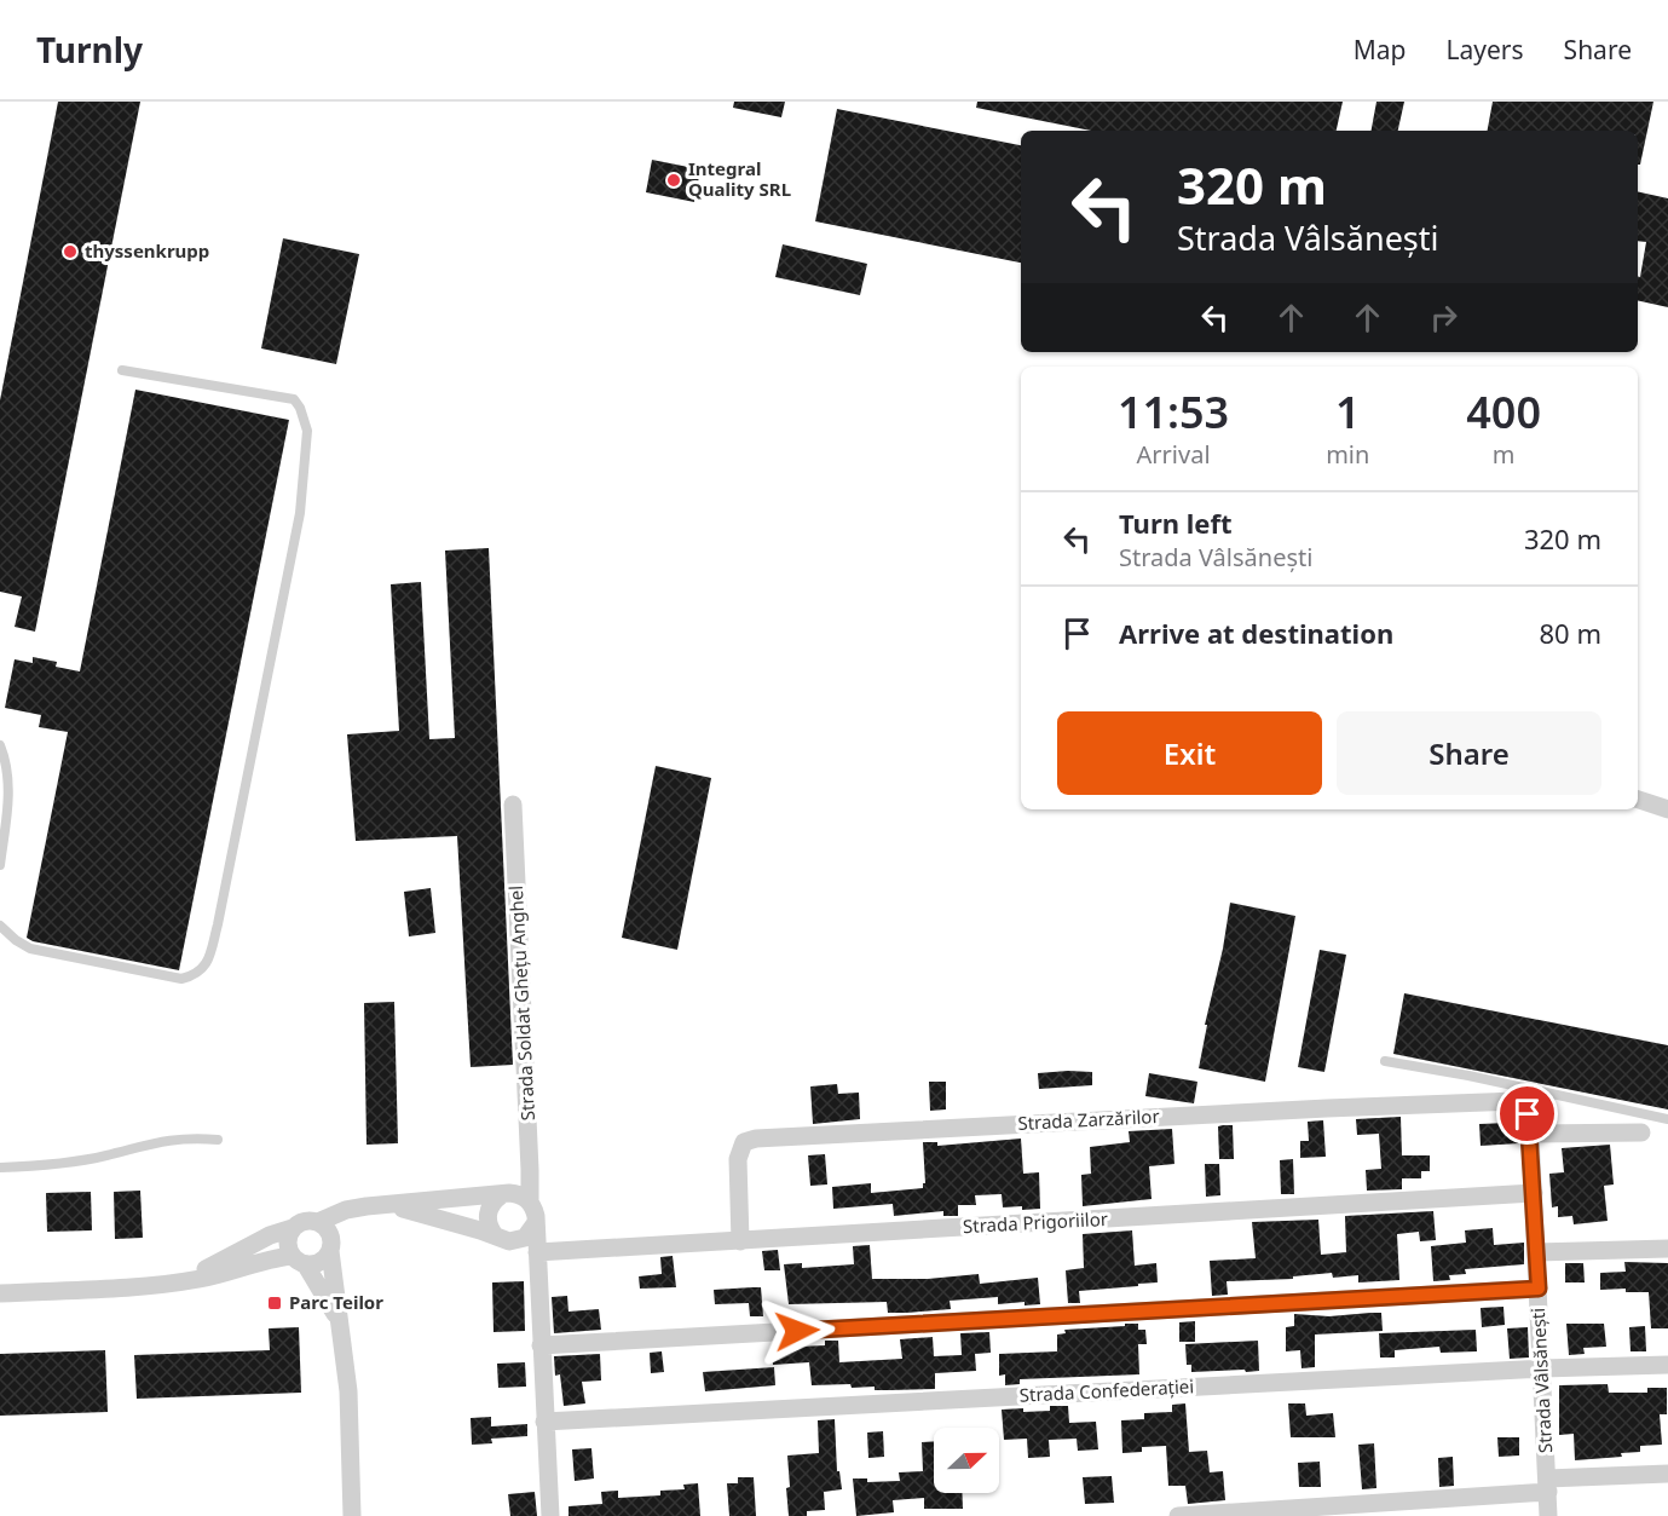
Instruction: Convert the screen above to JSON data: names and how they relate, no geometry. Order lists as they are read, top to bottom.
{
  "streets": {
    "street": [
      "Strada Soldat Ghețu Anghel",
      "Strada Zarzărilor",
      "Strada Prigoriilor",
      "Strada Vâlsănești",
      "Strada Confederației"
    ]
  },
  "crossings": [
    ["Strada Zarzărilor", "Strada Prigoriilor"],
    ["Strada Zarzărilor", "Strada Vâlsănești"],
    ["Strada Prigoriilor", "Strada Vâlsănești"],
    ["Strada Vâlsănești", "Strada Confederației"]
  ],
  "places": {
    "other": ["Integral Quality SRL", "thyssenkrupp"],
    "transit": ["Parc Teilor"]
  },
  "north": "right",
  "page": {
    "header": "Turnly",
    "nav": ["Map", "Layers", "Share"],
    "turn": ["320 m", "Strada Vâlsănești"],
    "eta": [
      "11:53",
      "Arrival",
      "1",
      "min",
      "400",
      "m"
    ],
    "list": [
      {
        "name": "Turn left",
        "note": "Strada Vâlsănești",
        "value": "320 m"
      },
      {
        "name": "Arrive at destination",
        "value": "80 m"
      }
    ],
    "buttons": ["Exit", "Share"]
  }
}
